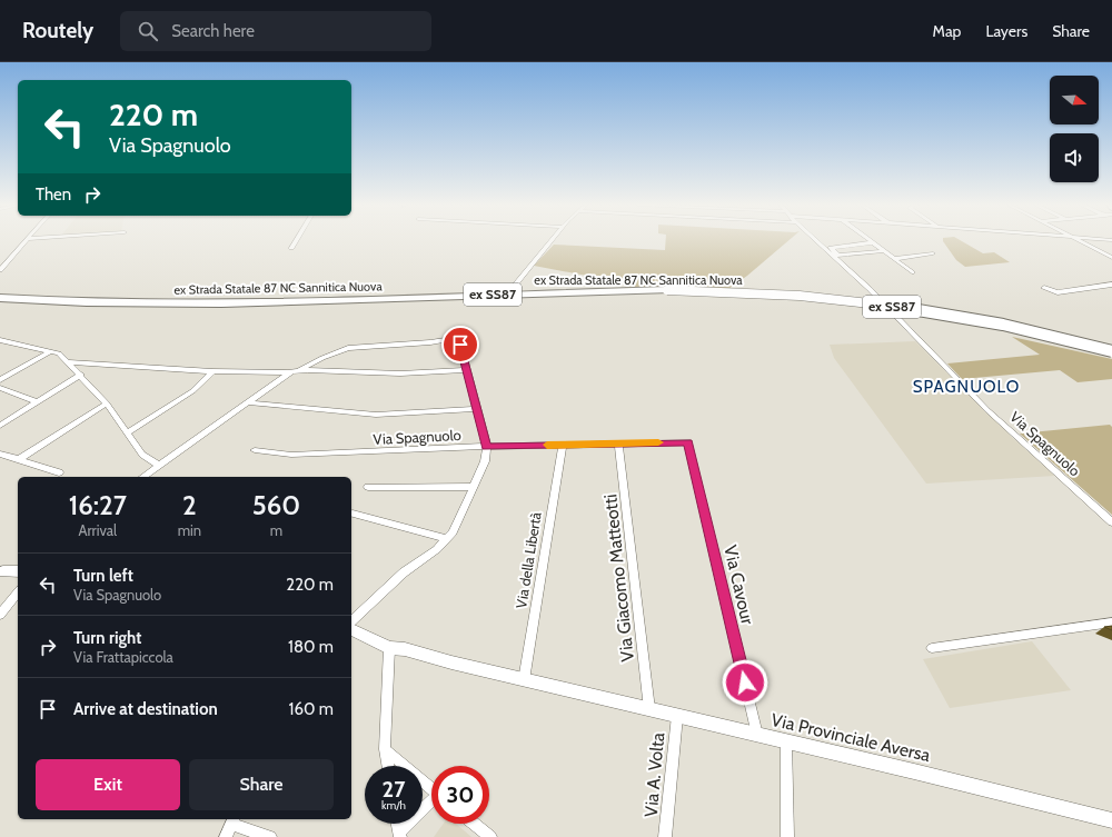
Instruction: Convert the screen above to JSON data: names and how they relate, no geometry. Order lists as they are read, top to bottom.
{
  "streets": {
    "highway": ["ex Strada Statale 87 NC Sannitica Nuova", "ex SS87"],
    "street": [
      "Via Spagnuolo",
      "Via della Libertà",
      "Via Giacomo Matteotti",
      "Via Cavour",
      "Via Provinciale Aversa",
      "Via A. Volta"
    ]
  },
  "crossings": [
    ["Via Spagnuolo", "Via della Libertà"],
    ["Via Spagnuolo", "Via Giacomo Matteotti"],
    ["Via Spagnuolo", "Via Cavour"],
    ["Via della Libertà", "Via Provinciale Aversa"],
    ["Via Giacomo Matteotti", "Via Provinciale Aversa"],
    ["Via Cavour", "Via Provinciale Aversa"],
    ["Via Provinciale Aversa", "Via A. Volta"]
  ],
  "districts": ["SPAGNUOLO"],
  "north": "right",
  "page": {
    "header": "Routely",
    "search": "Search here",
    "nav": ["Map", "Layers", "Share"],
    "turn": ["220 m", "Via Spagnuolo"],
    "then": "Then",
    "eta": [
      "16:27",
      "Arrival",
      "2",
      "min",
      "560",
      "m"
    ],
    "list": [
      {
        "name": "Turn left",
        "note": "Via Spagnuolo",
        "value": "220 m"
      },
      {
        "name": "Turn right",
        "note": "Via Frattapiccola",
        "value": "180 m"
      },
      {
        "name": "Arrive at destination",
        "value": "160 m"
      }
    ],
    "buttons": ["Exit", "Share"],
    "speed": "27 km/h",
    "limit": "30"
  }
}
